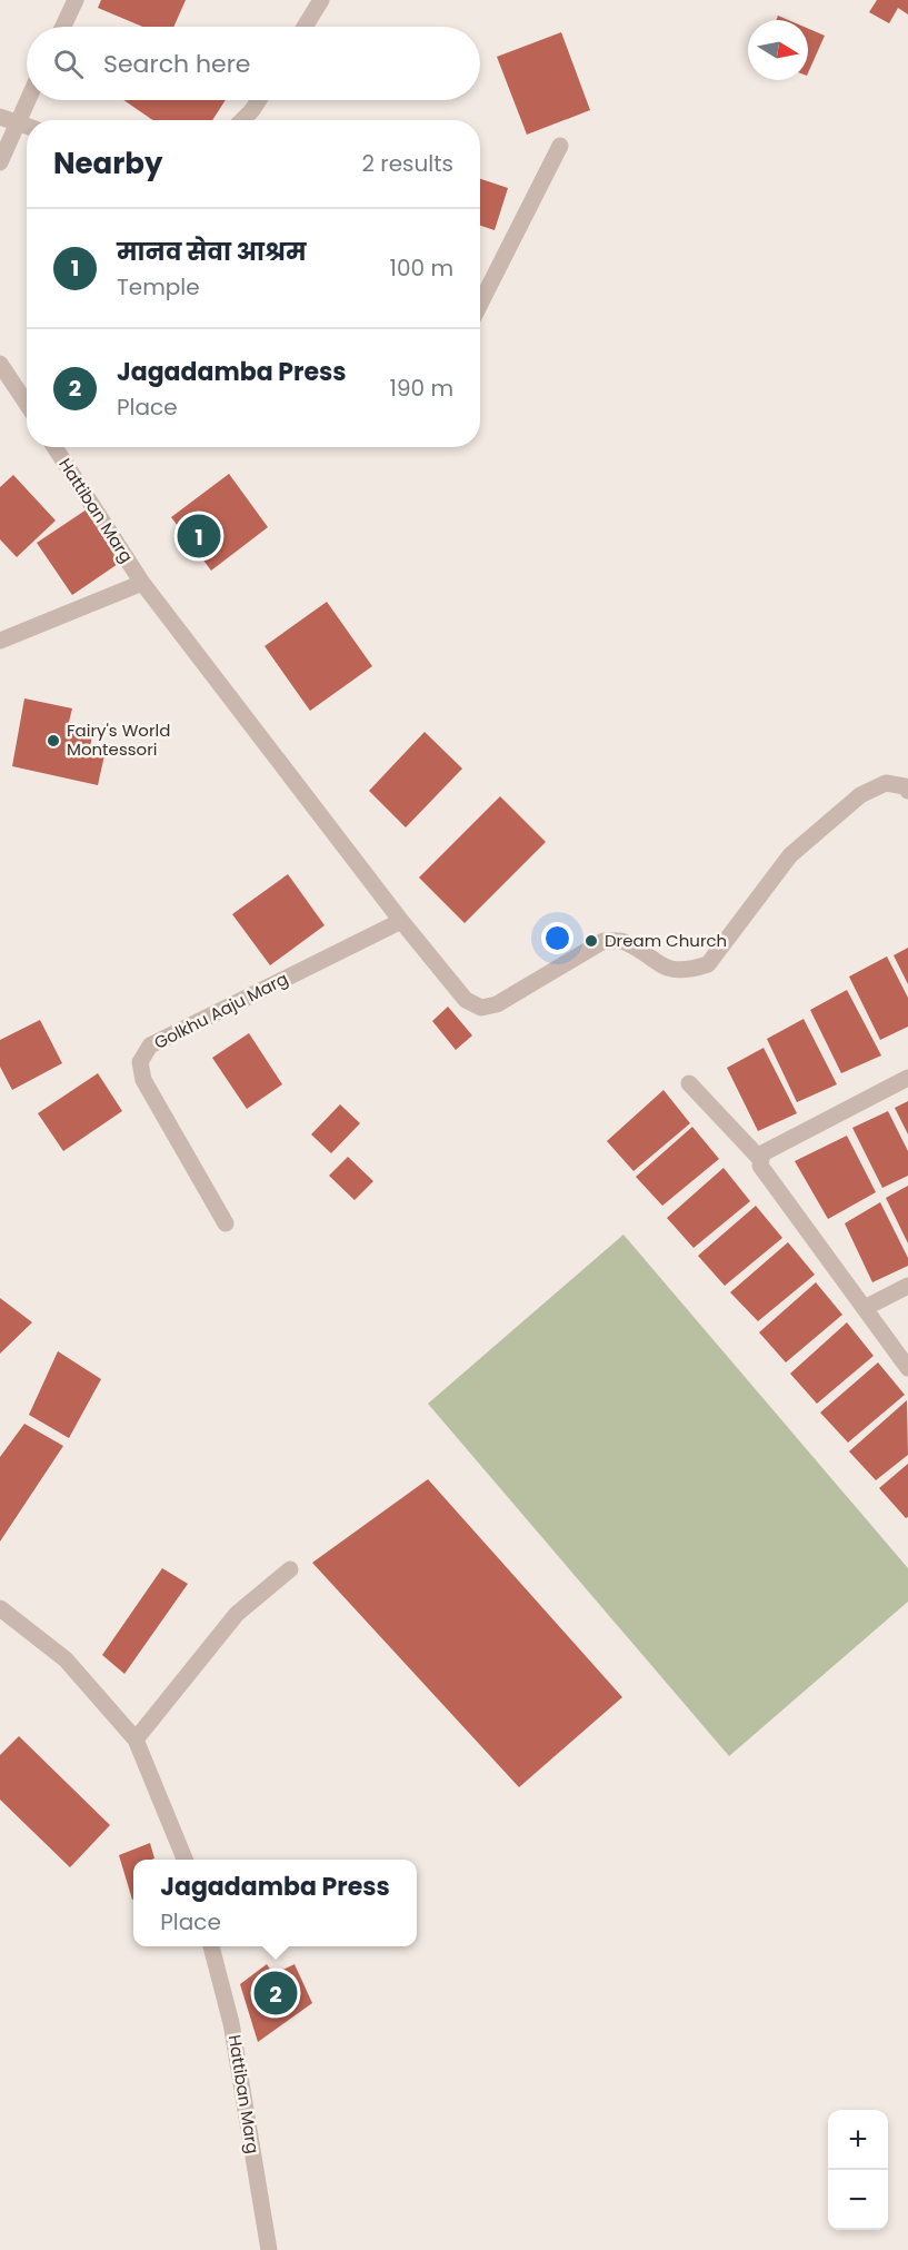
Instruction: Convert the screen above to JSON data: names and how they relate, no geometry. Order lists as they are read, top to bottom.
{
  "streets": {
    "street": ["Hattiban Marg", "Golkhu Aaju Marg"]
  },
  "places": ["Fairy's World Montessori", "Dream Church"],
  "north": "right",
  "page": {
    "search": "Search here",
    "heading": ["Nearby", "2 results"],
    "list": [
      {
        "mark": "1",
        "name": "मानव सेवा आश्रम",
        "note": "Temple",
        "value": "100 m"
      },
      {
        "mark": "2",
        "name": "Jagadamba Press",
        "note": "Place",
        "value": "190 m"
      }
    ],
    "pins": ["1", "2"],
    "popup": ["Jagadamba Press", "Place"],
    "map_buttons": ["+", "−"]
  }
}
